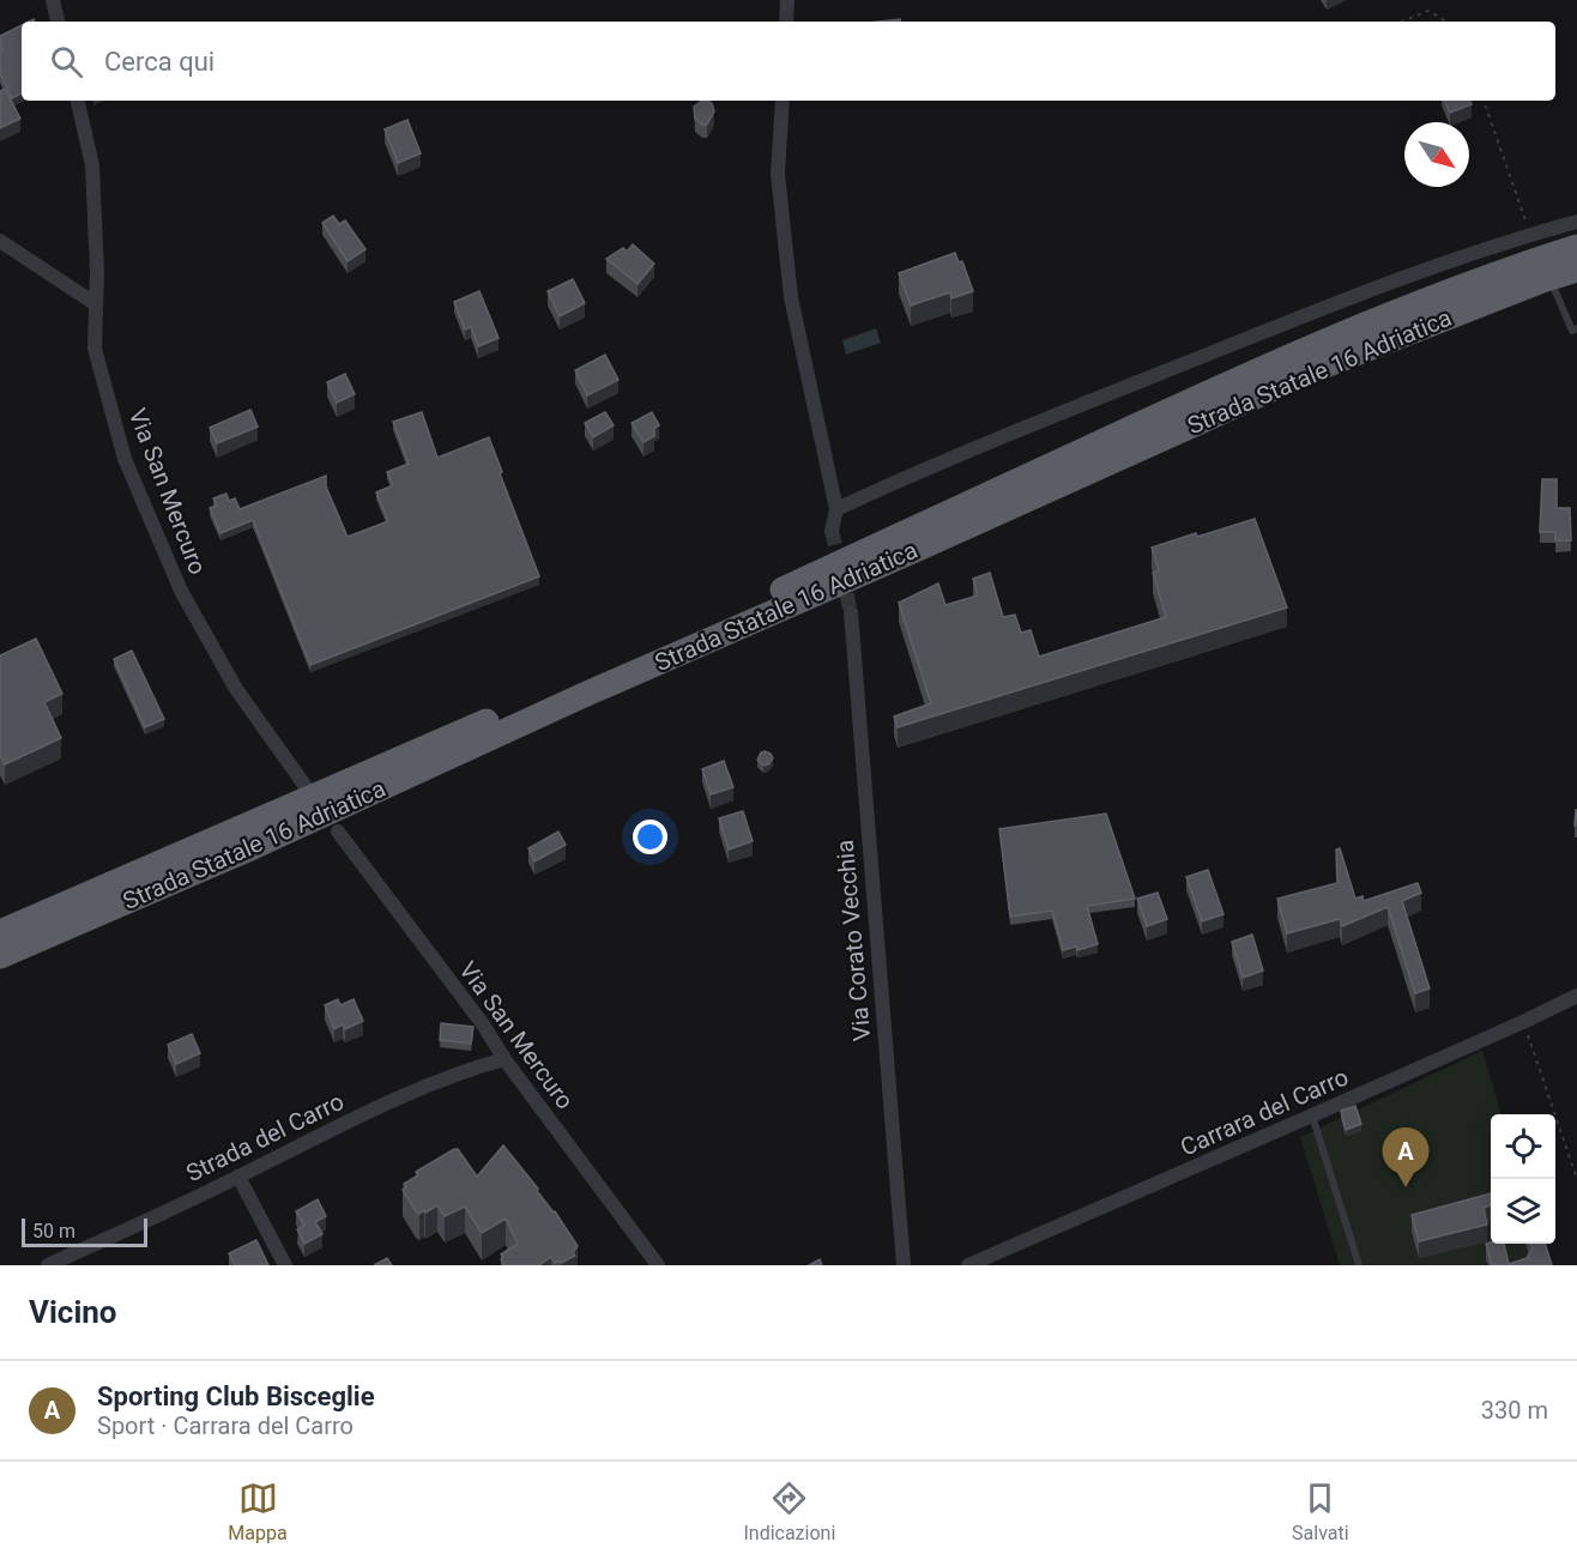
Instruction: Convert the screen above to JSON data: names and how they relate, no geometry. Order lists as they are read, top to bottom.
{
  "streets": {
    "highway": ["Strada Statale 16 Adriatica"],
    "street": [
      "Via San Mercuro",
      "Via Corato Vecchia",
      "Carrara del Carro",
      "Strada del Carro"
    ]
  },
  "crossings": [
    ["Via San Mercuro", "Strada del Carro"]
  ],
  "scale_bar": "50 m",
  "north": "bottom right",
  "page": {
    "search": "Cerca qui",
    "pins": "A",
    "scale": "50 m",
    "heading": "Vicino",
    "list": [
      {
        "mark": "A",
        "name": "Sporting Club Bisceglie",
        "note": "Sport · Carrara del Carro",
        "value": "330 m"
      }
    ],
    "nav": ["Mappa", "Indicazioni", "Salvati"]
  }
}
